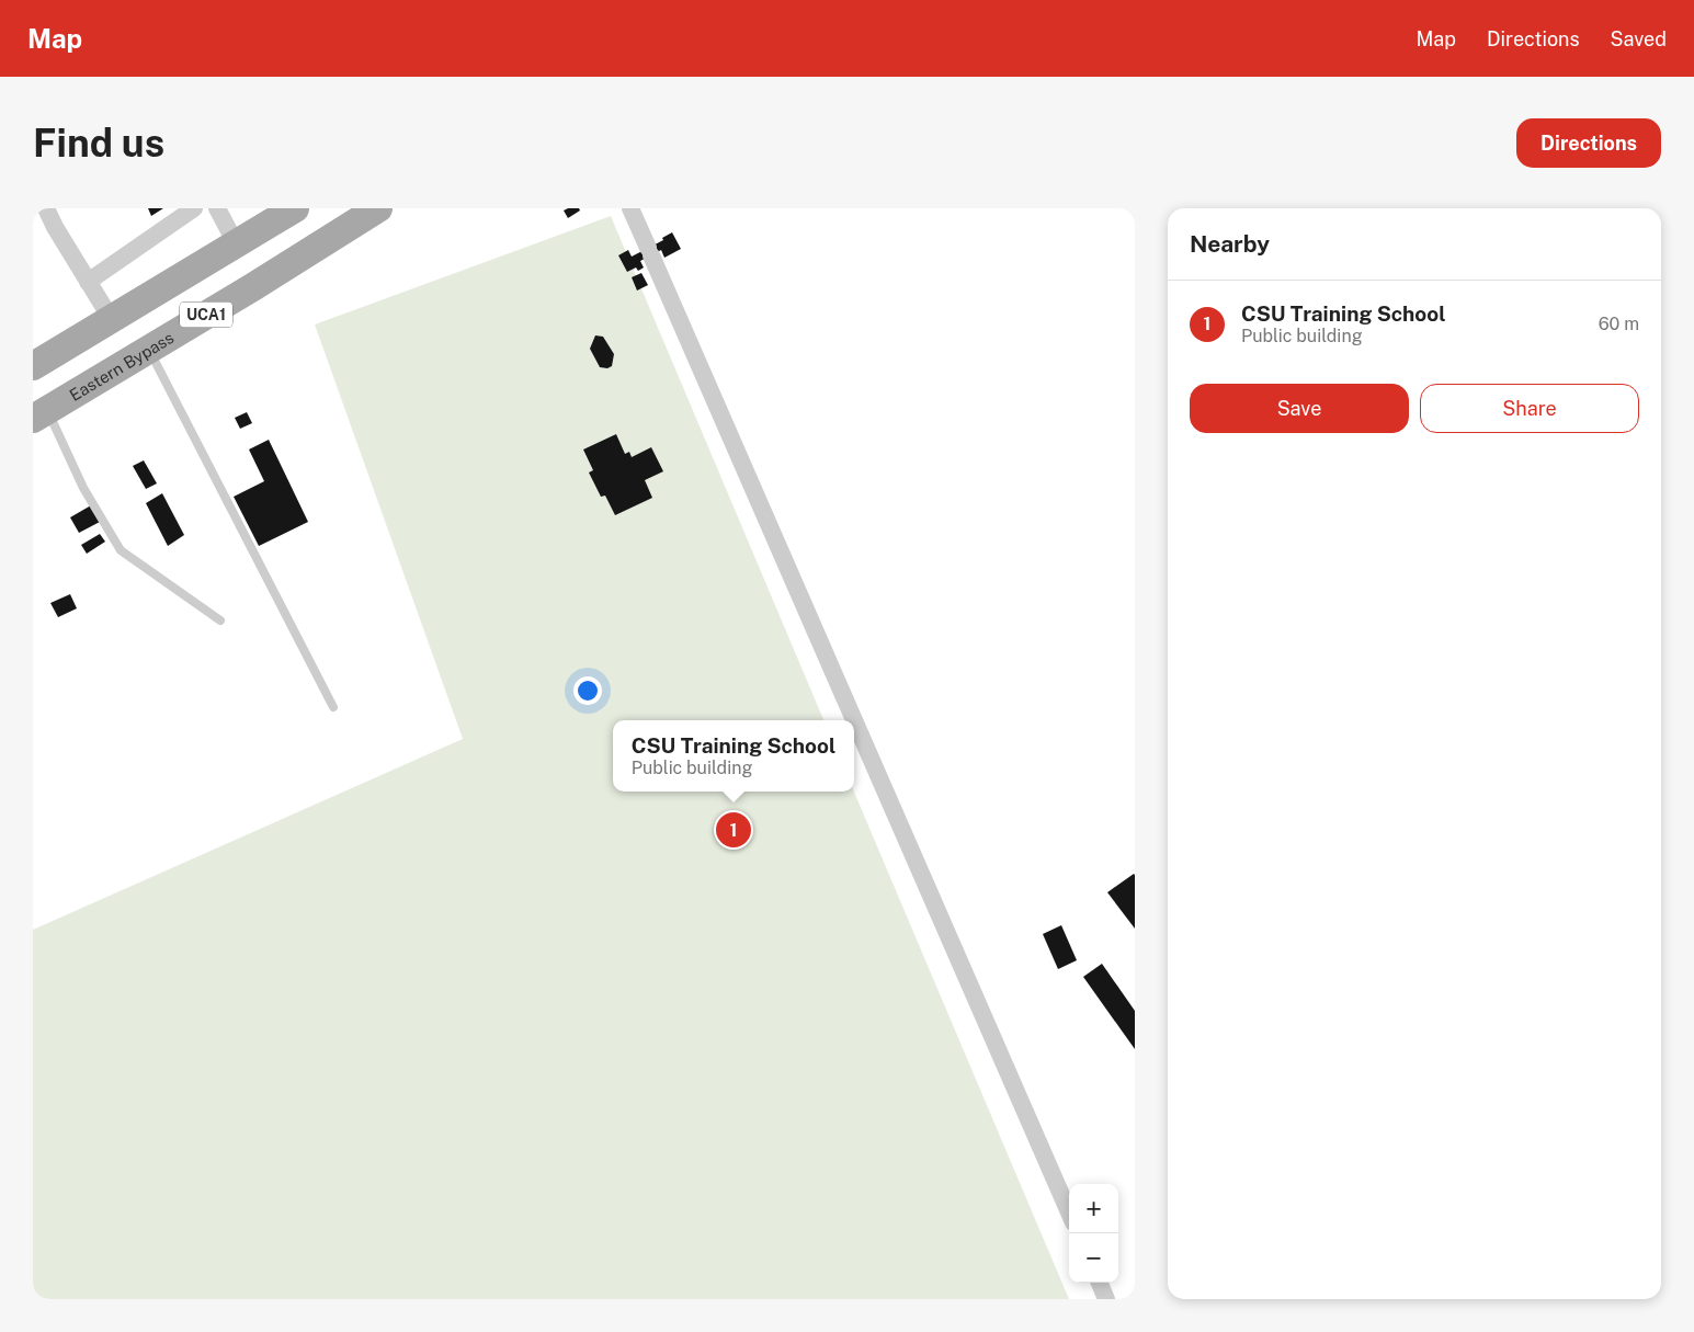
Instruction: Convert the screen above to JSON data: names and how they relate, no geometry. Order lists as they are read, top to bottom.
{
  "streets": {
    "main road": ["UCA1", "Eastern Bypass"]
  },
  "page": {
    "header": "Map",
    "nav": ["Map", "Directions", "Saved"],
    "buttons": [
      "Directions",
      ["Save", "Share"]
    ],
    "title": "Find us",
    "heading": "Nearby",
    "list": [
      {
        "mark": "1",
        "name": "CSU Training School",
        "note": "Public building",
        "value": "60 m"
      }
    ],
    "popup": ["CSU Training School", "Public building"],
    "pins": "1",
    "map_buttons": ["+", "−"]
  }
}
